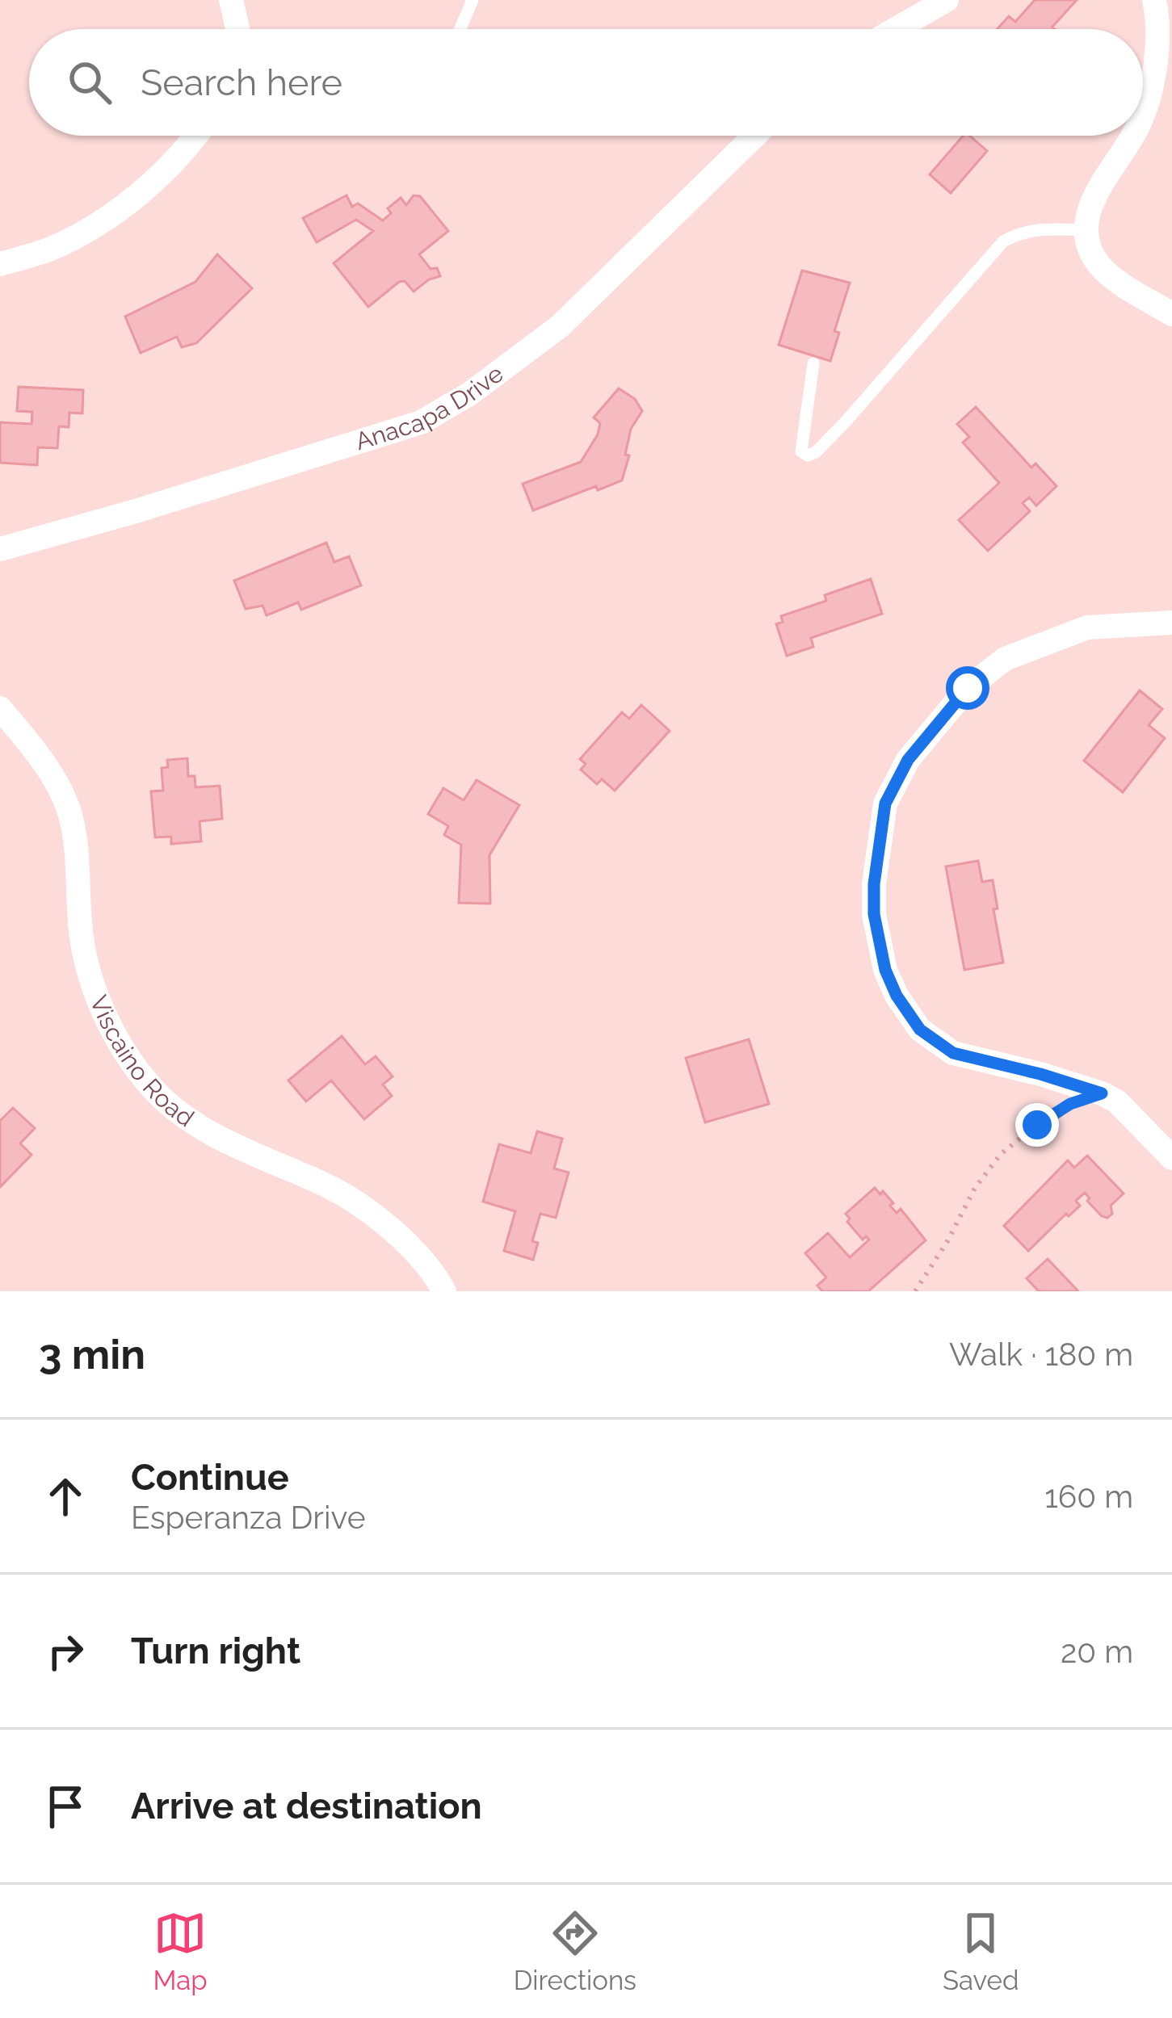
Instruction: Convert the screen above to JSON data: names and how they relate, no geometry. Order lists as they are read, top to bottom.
{
  "streets": {
    "street": ["Anacapa Drive", "Viscaino Road"]
  },
  "page": {
    "search": "Search here",
    "heading": ["3 min", "Walk · 180 m"],
    "list": [
      ["Continue", "Esperanza Drive", "160 m"],
      ["Turn right", "20 m"],
      "Arrive at destination"
    ],
    "nav": ["Map", "Directions", "Saved"]
  }
}
